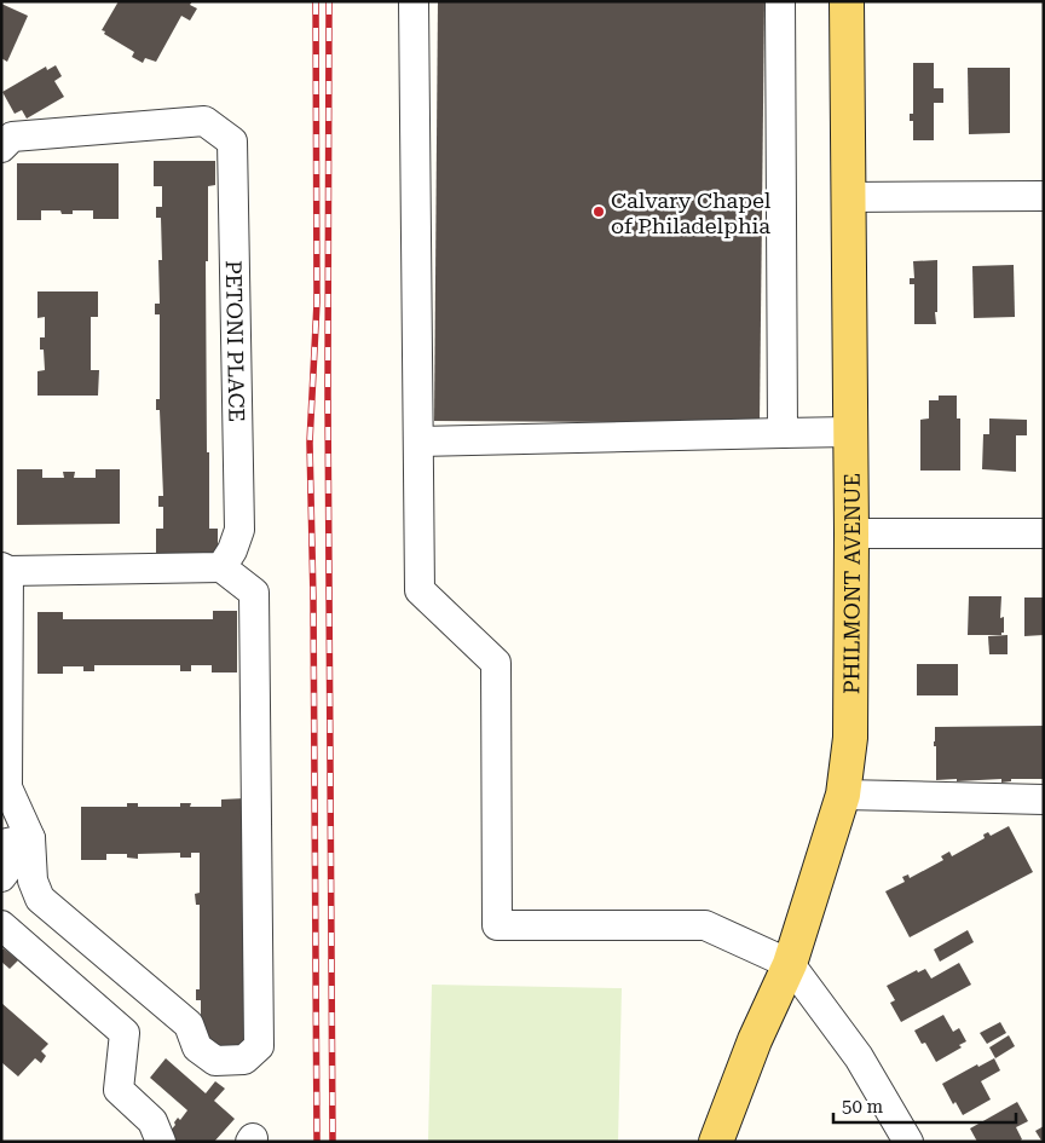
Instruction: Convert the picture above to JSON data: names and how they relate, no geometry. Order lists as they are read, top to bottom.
{
  "streets": {
    "main road": ["PHILMONT AVENUE"],
    "street": ["PETONI PLACE"]
  },
  "places": ["Calvary Chapel of Philadelphia"],
  "scale_bar": "50 m"
}
